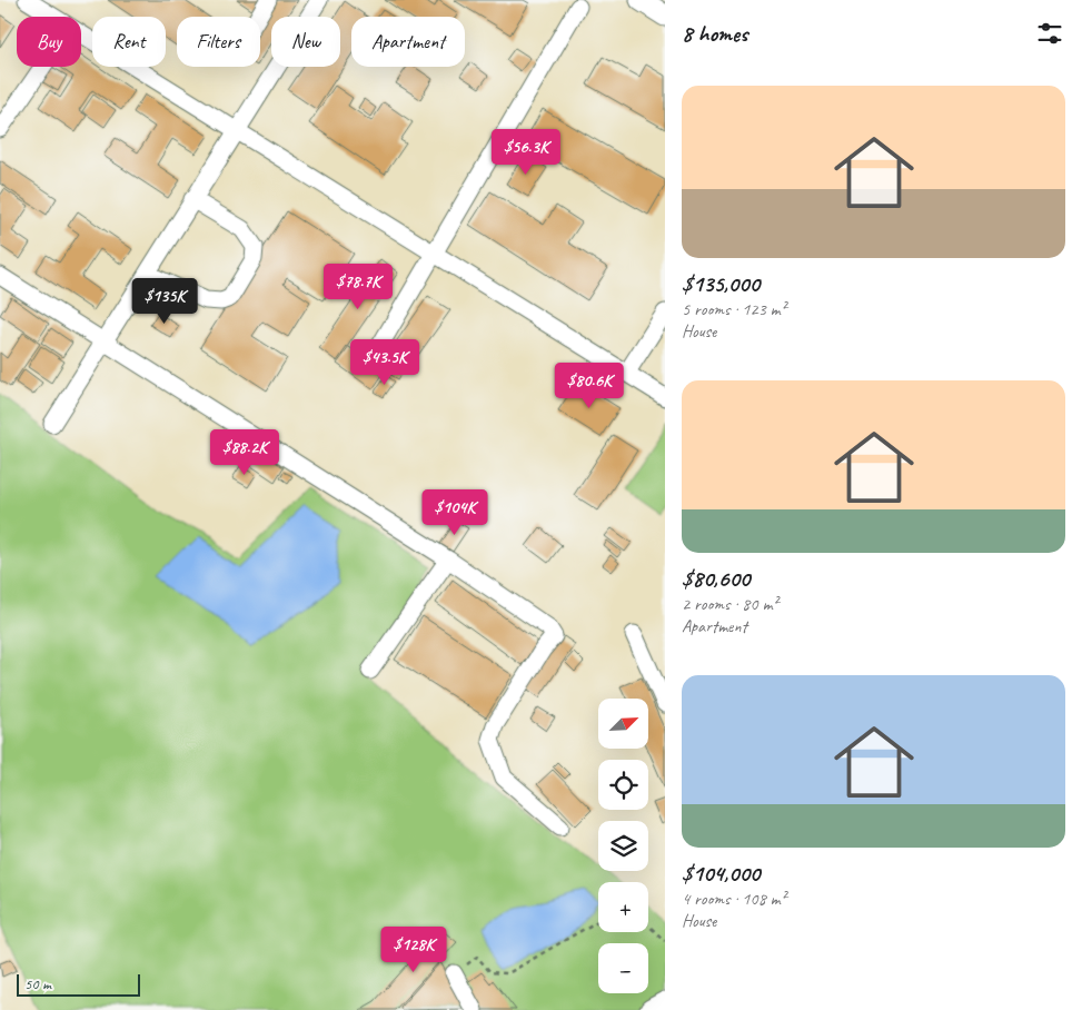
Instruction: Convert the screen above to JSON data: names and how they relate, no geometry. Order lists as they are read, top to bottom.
{
  "scale_bar": "50 m",
  "north": "top right",
  "page": {
    "heading": "8 homes",
    "chip": [
      "Buy",
      "Rent",
      "Filters",
      "New",
      "Apartment"
    ],
    "list": [
      {
        "name": "$135,000",
        "note": "5 rooms · 123 m² · House"
      },
      {
        "name": "$80,600",
        "note": "2 rooms · 80 m² · Apartment"
      },
      {
        "name": "$104,000",
        "note": "4 rooms · 108 m² · House"
      }
    ],
    "price": [
      "$56.3K",
      "$78.7K",
      "$135K",
      "$43.5K",
      "$80.6K",
      "$88.2K",
      "$104K",
      "$128K"
    ],
    "map_buttons": ["+", "−"],
    "scale": "50 m"
  }
}
